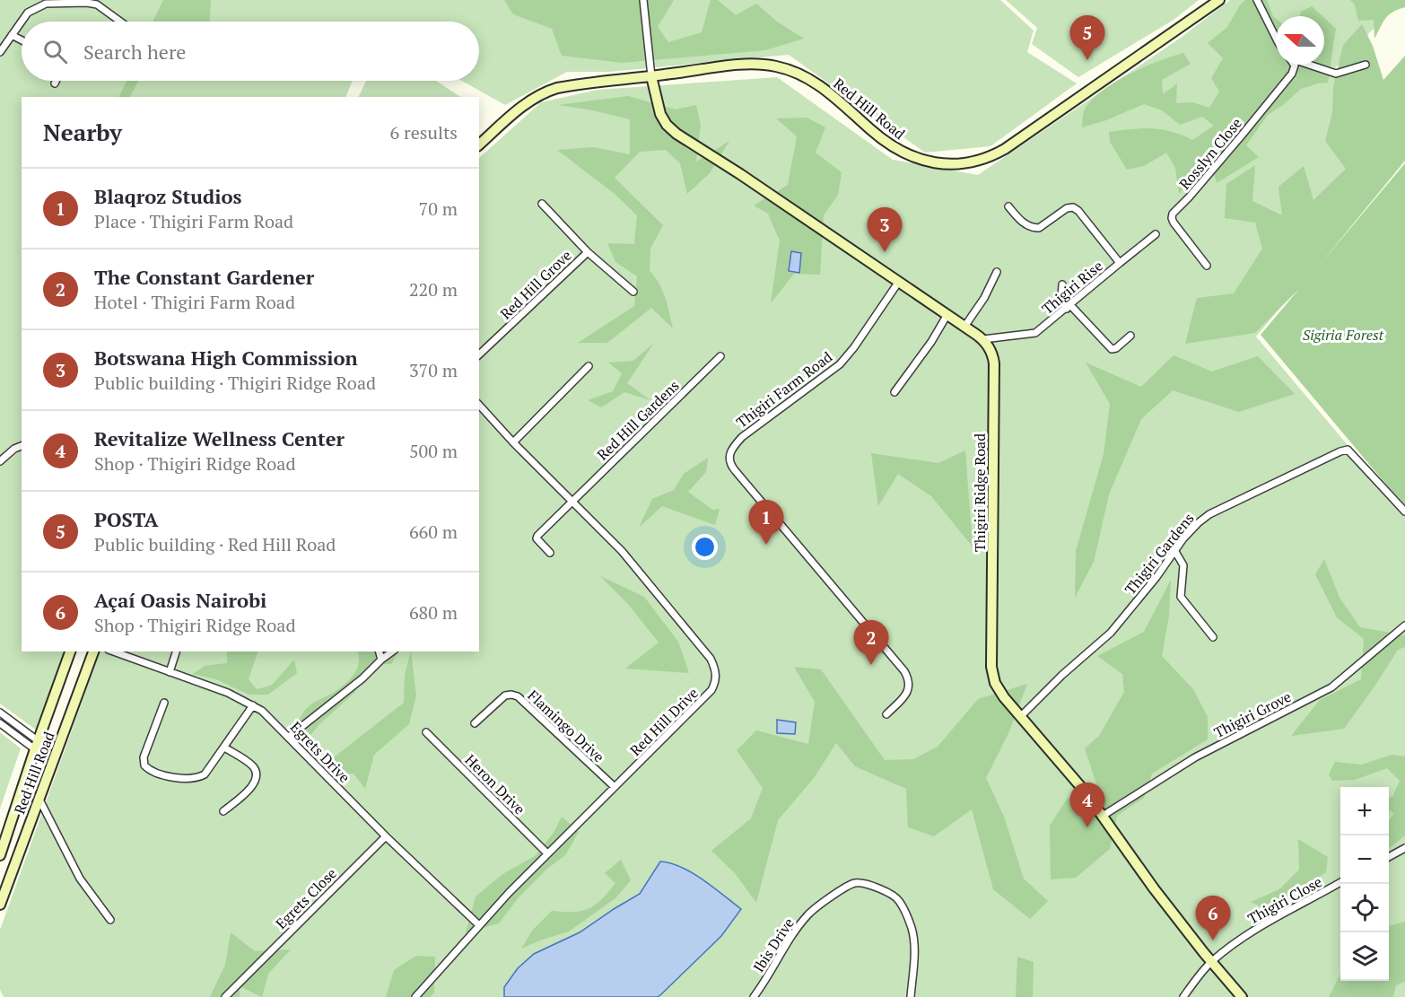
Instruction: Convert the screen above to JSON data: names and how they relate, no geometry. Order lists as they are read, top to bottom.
{
  "streets": {
    "main road": ["Red Hill Road", "Thigiri Ridge Road"],
    "street": [
      "Rosslyn Close",
      "Red Hill Grove",
      "Thigiri Rise",
      "Thigiri Farm Road",
      "Red Hill Gardens",
      "Thigiri Gardens",
      "Thigiri Grove",
      "Red Hill Drive",
      "Flamingo Drive",
      "Egrets Drive",
      "Heron Drive",
      "Egrets Close",
      "Thigiri Close",
      "Ibis Drive"
    ]
  },
  "crossings": [
    ["Thigiri Rise", "Thigiri Ridge Road"],
    ["Red Hill Gardens", "Red Hill Drive"],
    ["Thigiri Ridge Road", "Thigiri Gardens"],
    ["Thigiri Ridge Road", "Thigiri Grove"],
    ["Thigiri Ridge Road", "Thigiri Close"],
    ["Red Hill Drive", "Flamingo Drive"],
    ["Red Hill Drive", "Egrets Drive"],
    ["Red Hill Drive", "Heron Drive"],
    ["Egrets Drive", "Egrets Close"]
  ],
  "parks": ["Sigiria Forest"],
  "north": "left",
  "page": {
    "pins": [
      "5",
      "3",
      "1",
      "2",
      "4",
      "6"
    ],
    "search": "Search here",
    "heading": ["Nearby", "6 results"],
    "list": [
      {
        "mark": "1",
        "name": "Blaqroz Studios",
        "note": "Place · Thigiri Farm Road",
        "value": "70 m"
      },
      {
        "mark": "2",
        "name": "The Constant Gardener",
        "note": "Hotel · Thigiri Farm Road",
        "value": "220 m"
      },
      {
        "mark": "3",
        "name": "Botswana High Commission",
        "note": "Public building · Thigiri Ridge Road",
        "value": "370 m"
      },
      {
        "mark": "4",
        "name": "Revitalize Wellness Center",
        "note": "Shop · Thigiri Ridge Road",
        "value": "500 m"
      },
      {
        "mark": "5",
        "name": "POSTA",
        "note": "Public building · Red Hill Road",
        "value": "660 m"
      },
      {
        "mark": "6",
        "name": "Açaí Oasis Nairobi",
        "note": "Shop · Thigiri Ridge Road",
        "value": "680 m"
      }
    ],
    "map_buttons": ["+", "−"]
  }
}
